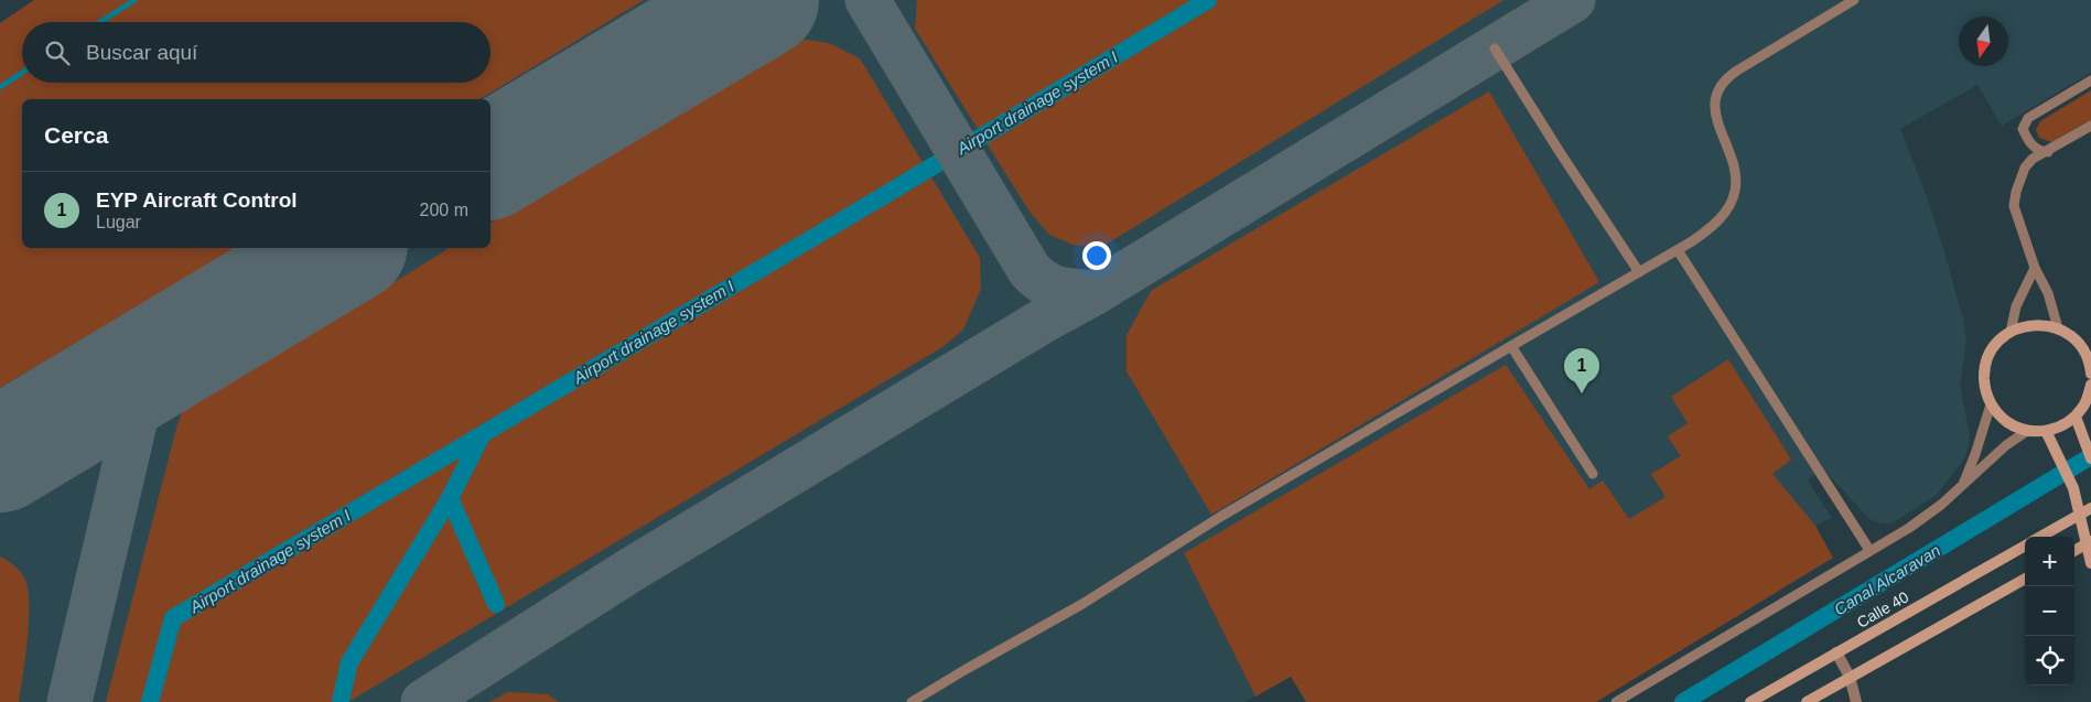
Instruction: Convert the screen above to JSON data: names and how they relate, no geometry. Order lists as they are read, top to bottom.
{
  "streets": {
    "main road": ["Calle 40"]
  },
  "water": ["Airport drainage system I", "Canal Alcaravan"],
  "north": "bottom",
  "page": {
    "search": "Buscar aquí",
    "heading": "Cerca",
    "list": [
      {
        "mark": "1",
        "name": "EYP Aircraft Control",
        "note": "Lugar",
        "value": "200 m"
      }
    ],
    "pins": "1",
    "map_buttons": ["+", "−"]
  }
}
